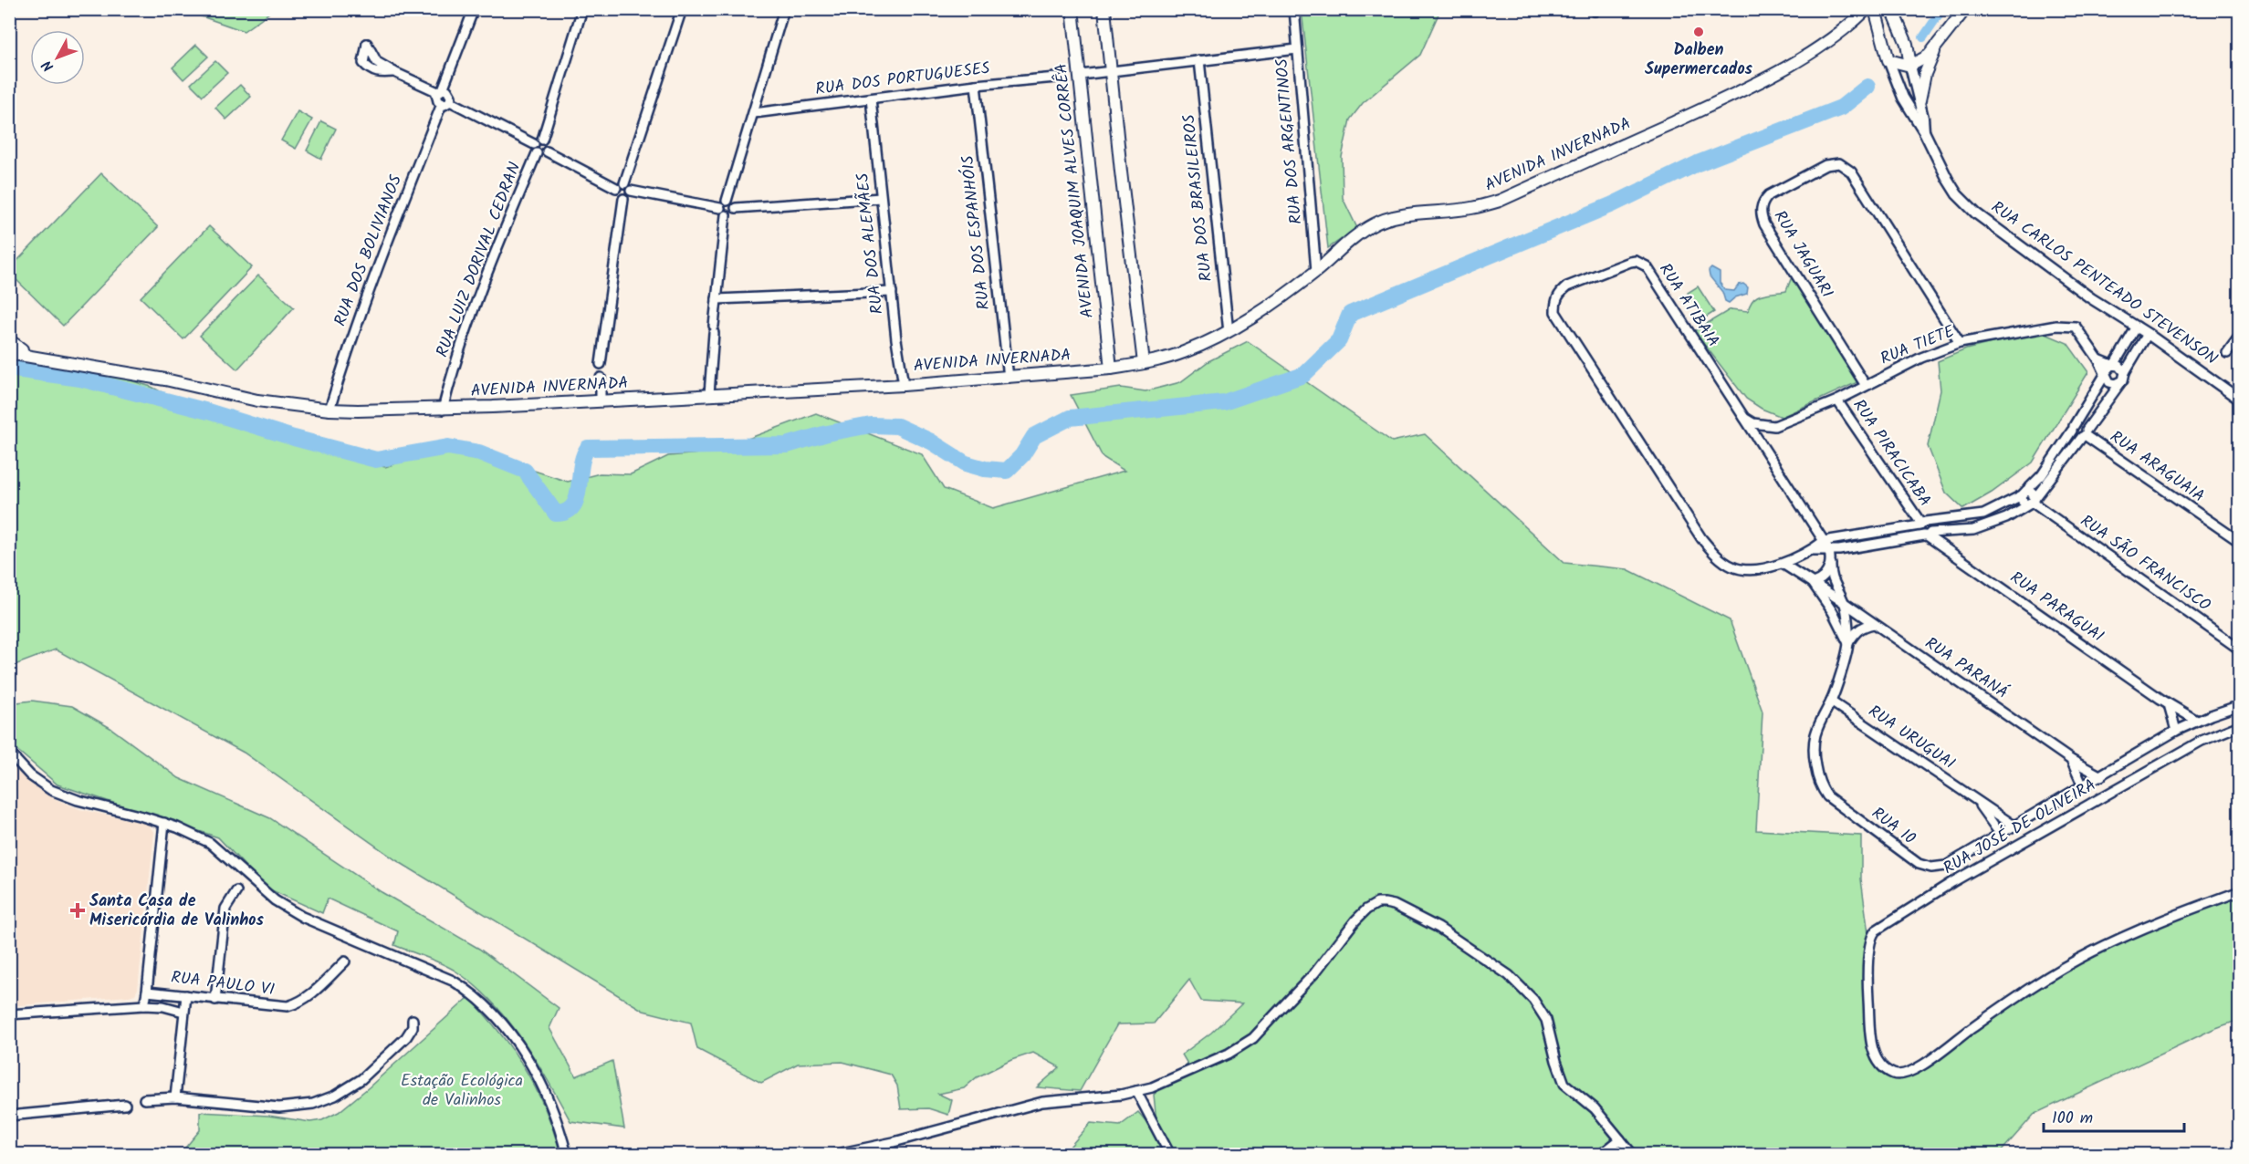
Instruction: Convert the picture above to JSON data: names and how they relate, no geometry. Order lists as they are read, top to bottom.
{
  "streets": {
    "main road": ["AVENIDA INVERNADA", "AVENIDA JOAQUIM ALVES CORRÊA", "RUA CARLOS PENTEADO STEVENSON"],
    "street": [
      "RUA DOS PORTUGUESES",
      "RUA DOS ARGENTINOS",
      "RUA DOS BRASILEIROS",
      "RUA DOS ESPANHÓIS",
      "RUA DOS ALEMÃES",
      "RUA DOS BOLIVIANOS",
      "RUA JAGUARI",
      "RUA LUIZ DORIVAL CEDRAN",
      "RUA ATIBAIA",
      "RUA TIETE",
      "RUA PIRACICABA",
      "RUA ARAGUAIA",
      "RUA SÃO FRANCISCO",
      "RUA PARAGUAI",
      "RUA PARANÁ",
      "RUA URUGUAI",
      "RUA 10",
      "RUA JOSÉ DE OLIVEIRA",
      "RUA PAULO VI"
    ]
  },
  "crossings": [
    ["RUA DOS PORTUGUESES", "RUA DOS ESPANHÓIS"],
    ["RUA DOS PORTUGUESES", "RUA DOS ALEMÃES"],
    ["RUA DOS ARGENTINOS", "AVENIDA INVERNADA"],
    ["AVENIDA INVERNADA", "AVENIDA JOAQUIM ALVES CORRÊA"],
    ["AVENIDA INVERNADA", "RUA DOS BRASILEIROS"],
    ["AVENIDA INVERNADA", "RUA DOS ESPANHÓIS"],
    ["AVENIDA INVERNADA", "RUA DOS ALEMÃES"],
    ["AVENIDA INVERNADA", "RUA DOS BOLIVIANOS"],
    ["AVENIDA INVERNADA", "RUA LUIZ DORIVAL CEDRAN"],
    ["AVENIDA INVERNADA", "RUA CARLOS PENTEADO STEVENSON"],
    ["RUA JAGUARI", "RUA TIETE"],
    ["RUA ATIBAIA", "RUA TIETE"],
    ["RUA ATIBAIA", "RUA PARANÁ"],
    ["RUA TIETE", "RUA PIRACICABA"],
    ["RUA PIRACICABA", "RUA PARAGUAI"],
    ["RUA URUGUAI", "RUA 10"]
  ],
  "parks": ["Estação Ecológica de Valinhos"],
  "places": {
    "other": ["Dalben Supermercados"],
    "health": ["Santa Casa de Misericórdia de Valinhos"]
  },
  "scale_bar": "100 m",
  "north": "bottom left"
}
